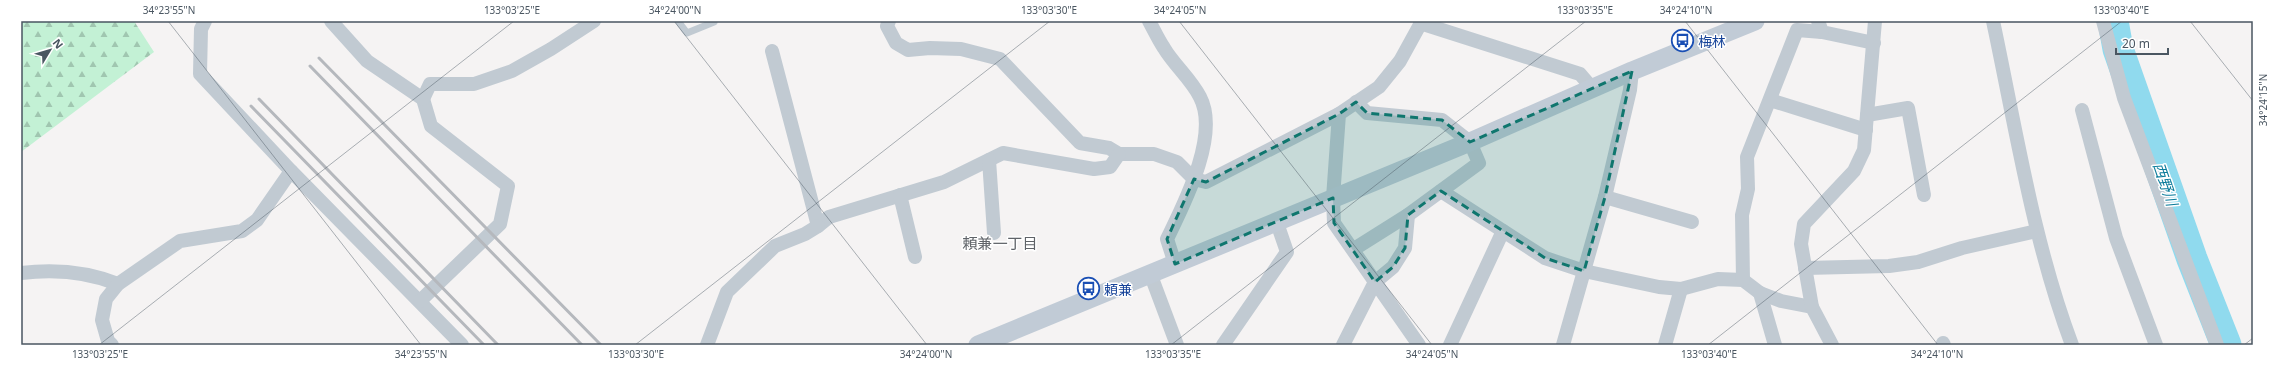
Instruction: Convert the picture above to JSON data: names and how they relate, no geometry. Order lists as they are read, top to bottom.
{
  "districts": ["頼兼一丁目"],
  "water": ["西野川"],
  "places": {
    "bus stop": ["梅林", "頼兼"]
  },
  "scale_bar": "20 m",
  "north": "top right",
  "coordinates": [
    "34°23'55\"N",
    "133°03'25\"E",
    "34°24'00\"N",
    "133°03'30\"E",
    "34°24'05\"N",
    "133°03'35\"E",
    "34°24'10\"N",
    "133°03'40\"E",
    "34°24'15\"N"
  ]
}
